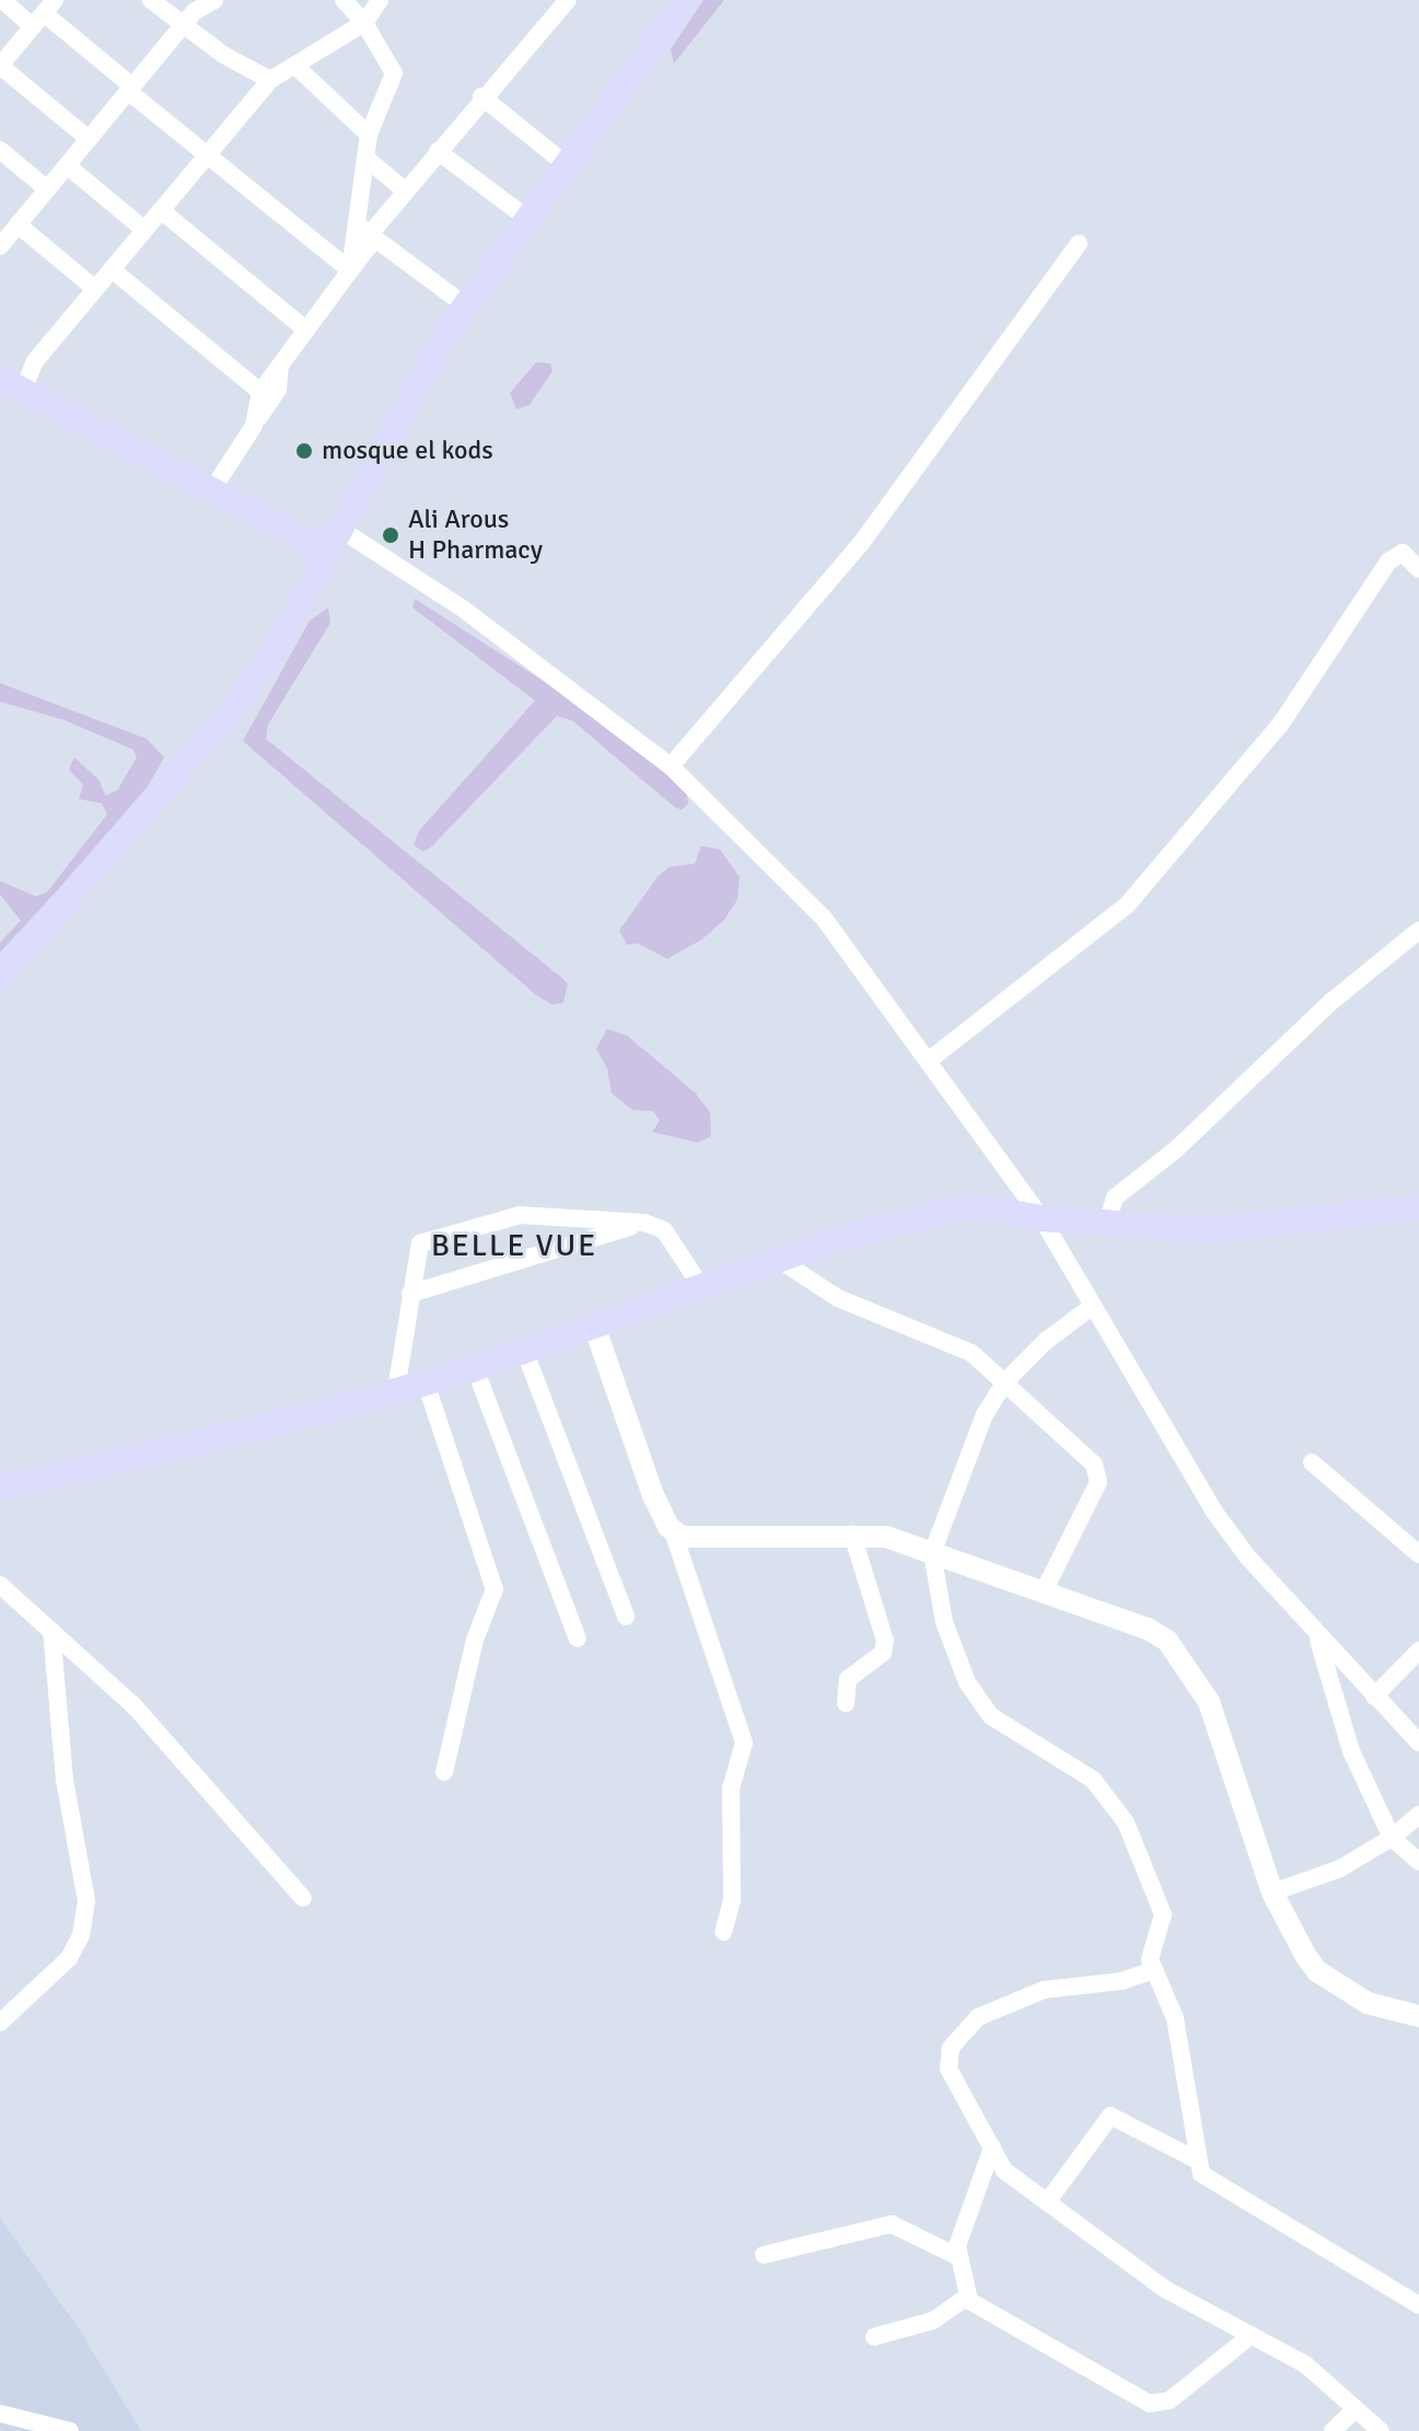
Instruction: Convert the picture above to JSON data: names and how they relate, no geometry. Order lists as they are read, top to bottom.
{
  "districts": ["BELLE VUE"],
  "places": ["mosque el kods", "Ali Arous H Pharmacy"]
}
